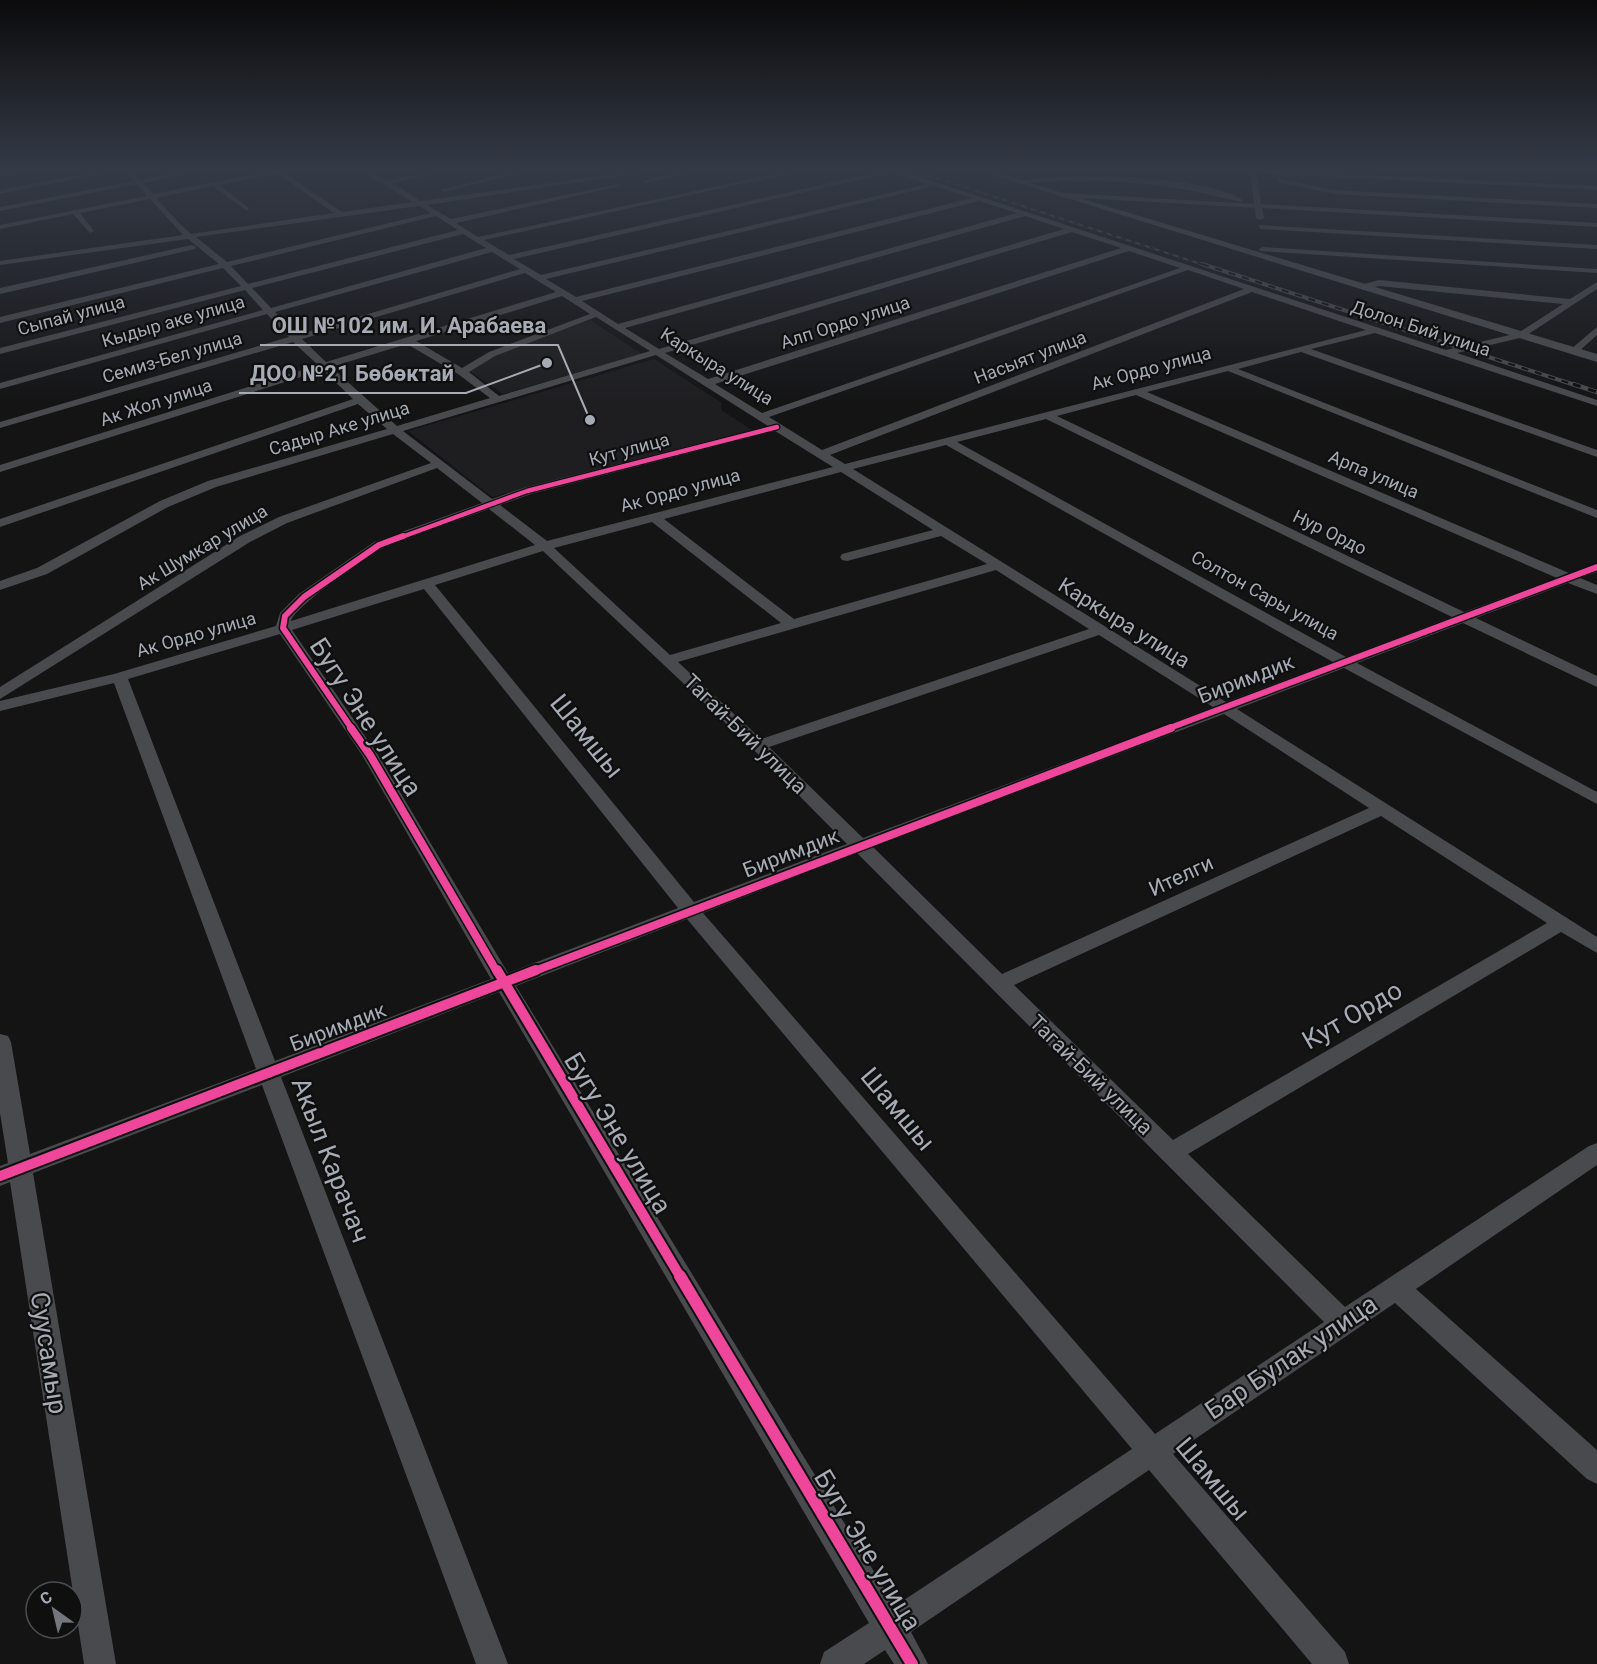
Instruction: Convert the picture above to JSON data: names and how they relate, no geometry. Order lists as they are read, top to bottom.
{
  "streets": {
    "street": [
      "Сыпай улица",
      "Кыдыр аке улица",
      "Алп Ордо улица",
      "Долон Бий улица",
      "Семиз-Бел улица",
      "Насыят улица",
      "Каркыра улица",
      "Ак Ордо улица",
      "Ак Жол улица",
      "Садыр Аке улица",
      "Кут улица",
      "Арпа улица",
      "Нур Ордо",
      "Ак Шумкар улица",
      "Солтон Сары улица",
      "Биримдик",
      "Бугу Эне улица",
      "Тагай-Бий улица",
      "Шамшы",
      "Ителги",
      "Кут Ордо",
      "Акыл Карачач",
      "Суусамыр",
      "Бар Булак улица"
    ]
  },
  "crossings": [
    ["Сыпай улица", "Тагай-Бий улица"],
    ["Кыдыр аке улица", "Каркыра улица"],
    ["Кыдыр аке улица", "Тагай-Бий улица"],
    ["Алп Ордо улица", "Долон Бий улица"],
    ["Алп Ордо улица", "Каркыра улица"],
    ["Долон Бий улица", "Насыят улица"],
    ["Долон Бий улица", "Ак Ордо улица"],
    ["Семиз-Бел улица", "Каркыра улица"],
    ["Семиз-Бел улица", "Тагай-Бий улица"],
    ["Насыят улица", "Каркыра улица"],
    ["Каркыра улица", "Ак Ордо улица"],
    ["Каркыра улица", "Ак Жол улица"],
    ["Каркыра улица", "Садыр Аке улица"],
    ["Каркыра улица", "Кут улица"],
    ["Каркыра улица", "Биримдик"],
    ["Каркыра улица", "Ителги"],
    ["Каркыра улица", "Кут Ордо"],
    ["Ак Ордо улица", "Кут улица"],
    ["Ак Ордо улица", "Арпа улица"],
    ["Ак Ордо улица", "Нур Ордо"],
    ["Ак Ордо улица", "Солтон Сары улица"],
    ["Ак Ордо улица", "Бугу Эне улица"],
    ["Ак Ордо улица", "Тагай-Бий улица"],
    ["Ак Ордо улица", "Шамшы"],
    ["Ак Ордо улица", "Акыл Карачач"],
    ["Ак Жол улица", "Тагай-Бий улица"],
    ["Садыр Аке улица", "Тагай-Бий улица"],
    ["Кут улица", "Бугу Эне улица"],
    ["Кут улица", "Тагай-Бий улица"],
    ["Арпа улица", "Биримдик"],
    ["Нур Ордо", "Биримдик"],
    ["Ак Шумкар улица", "Тагай-Бий улица"],
    ["Солтон Сары улица", "Биримдик"],
    ["Биримдик", "Бугу Эне улица"],
    ["Биримдик", "Тагай-Бий улица"],
    ["Биримдик", "Шамшы"],
    ["Биримдик", "Акыл Карачач"],
    ["Биримдик", "Суусамыр"],
    ["Бугу Эне улица", "Бар Булак улица"],
    ["Тагай-Бий улица", "Ителги"],
    ["Тагай-Бий улица", "Кут Ордо"],
    ["Тагай-Бий улица", "Бар Булак улица"],
    ["Шамшы", "Бар Булак улица"]
  ],
  "places": ["ДОО №21 Бөбөктай", "ОШ №102 им. И. Арабаева"],
  "north": "top left"
}
